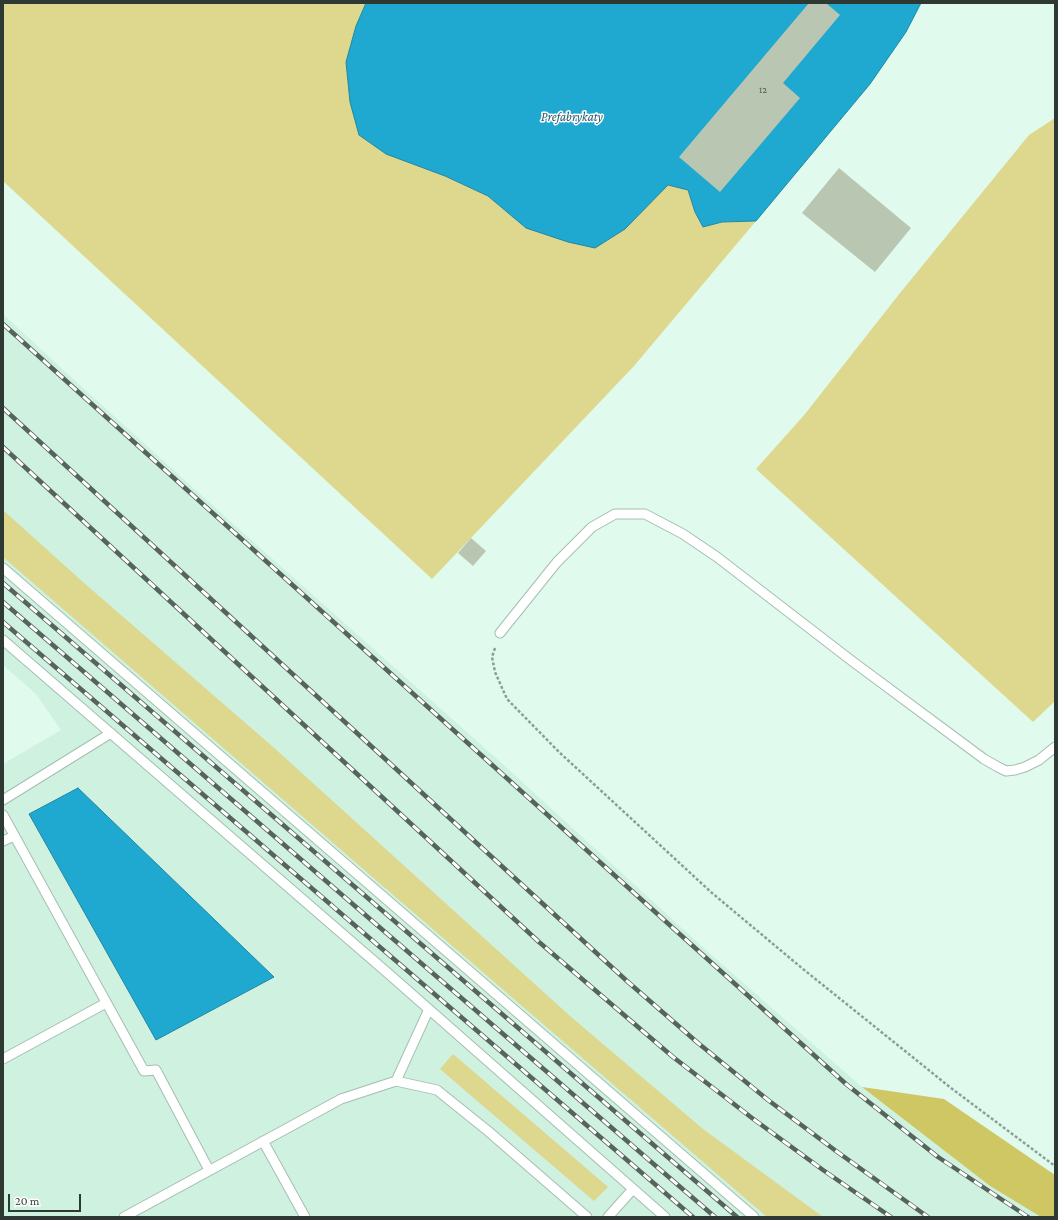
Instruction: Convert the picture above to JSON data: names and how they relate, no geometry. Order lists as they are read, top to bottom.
{
  "water": ["Prefabrykaty"],
  "house_numbers": ["12"],
  "scale_bar": "20 m"
}
